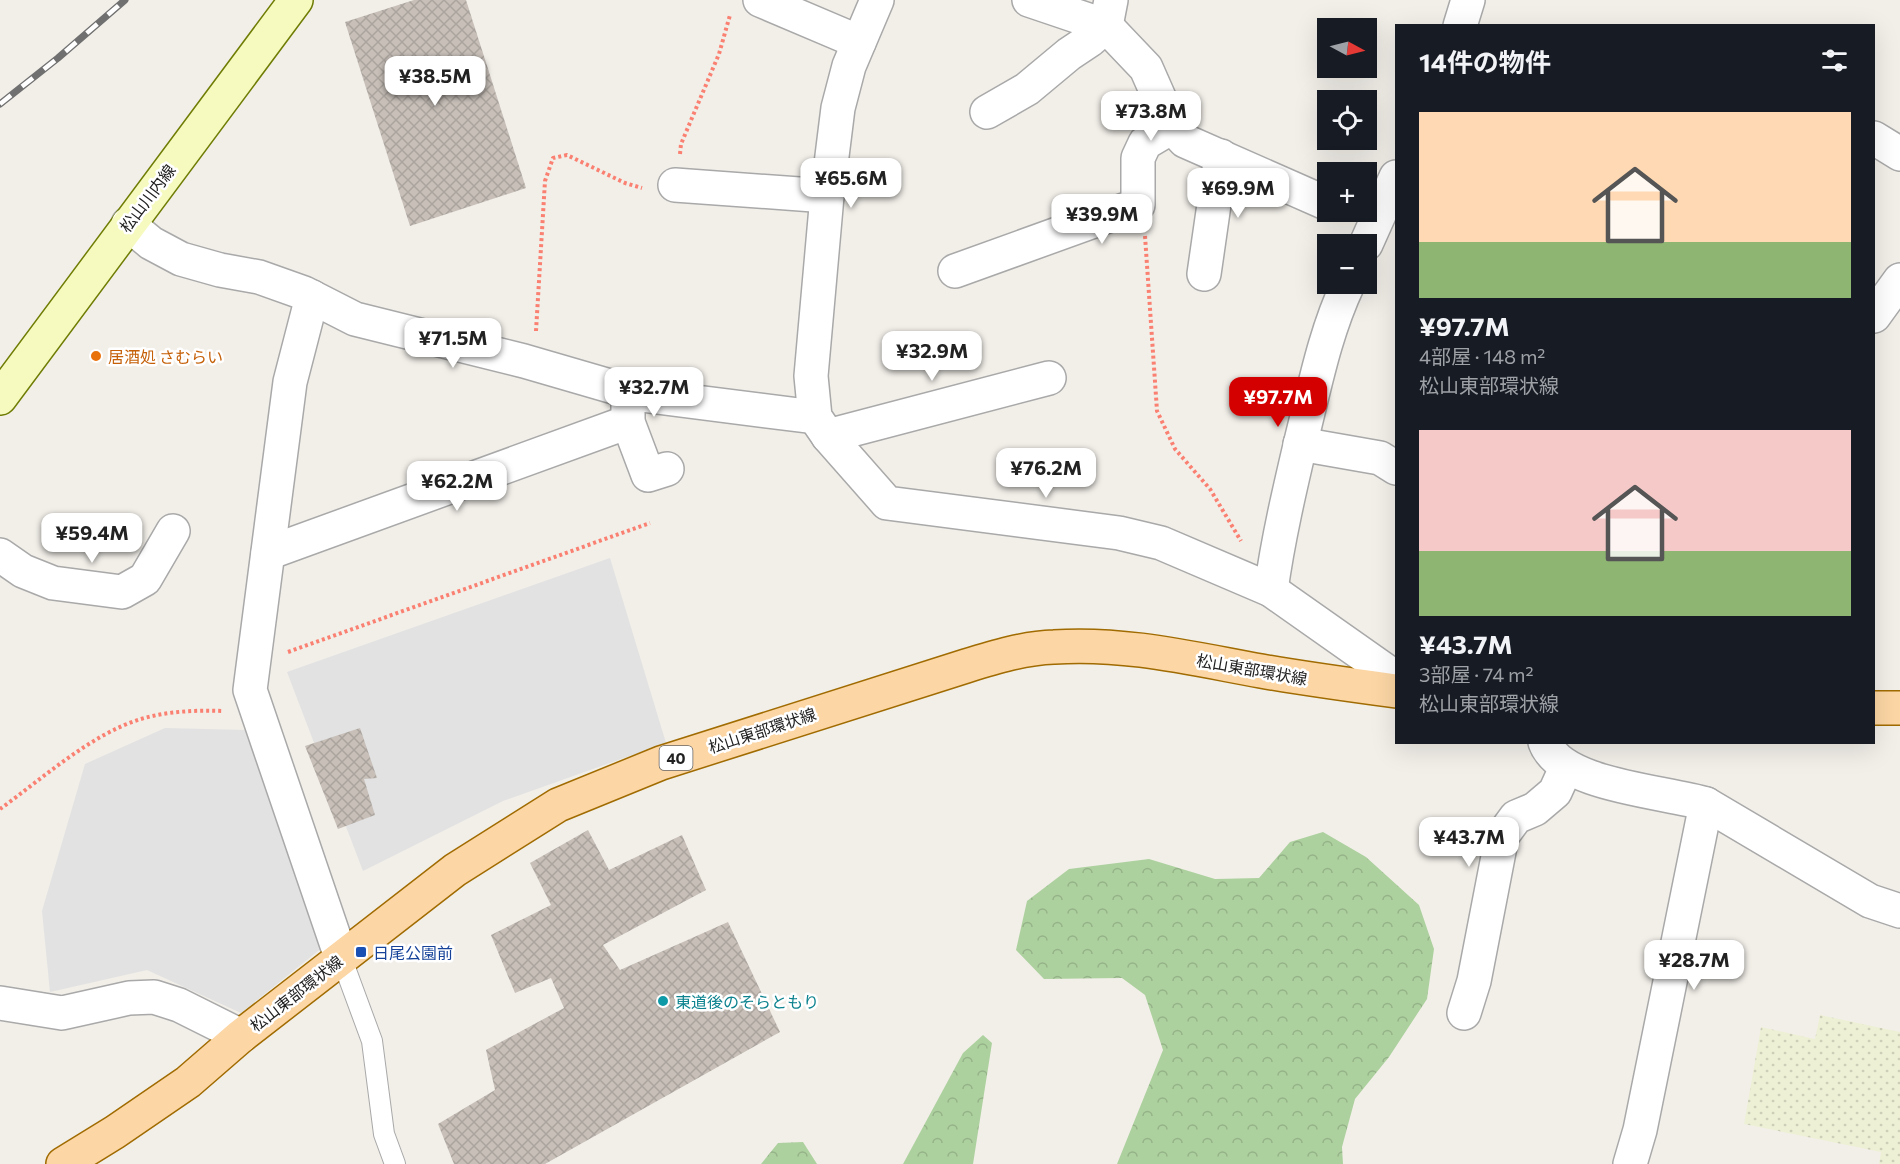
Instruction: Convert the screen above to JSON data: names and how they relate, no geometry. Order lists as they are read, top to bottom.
{
  "streets": {
    "main road": ["松山川内線", "松山東部環状線", "40"]
  },
  "places": {
    "other": ["居酒処 さむらい", "東道後のそらともり"],
    "transit": ["日尾公園前"]
  },
  "north": "right",
  "page": {
    "map_buttons": ["+", "−"],
    "heading": "14件の物件",
    "price": [
      "¥38.5M",
      "¥73.8M",
      "¥65.6M",
      "¥69.9M",
      "¥39.9M",
      "¥71.5M",
      "¥32.9M",
      "¥32.7M",
      "¥97.7M",
      "¥76.2M",
      "¥62.2M",
      "¥59.4M",
      "¥43.7M",
      "¥28.7M"
    ],
    "list": [
      {
        "name": "¥97.7M",
        "note": "4部屋 · 148 m² · 松山東部環状線"
      },
      {
        "name": "¥43.7M",
        "note": "3部屋 · 74 m² · 松山東部環状線"
      }
    ]
  }
}
